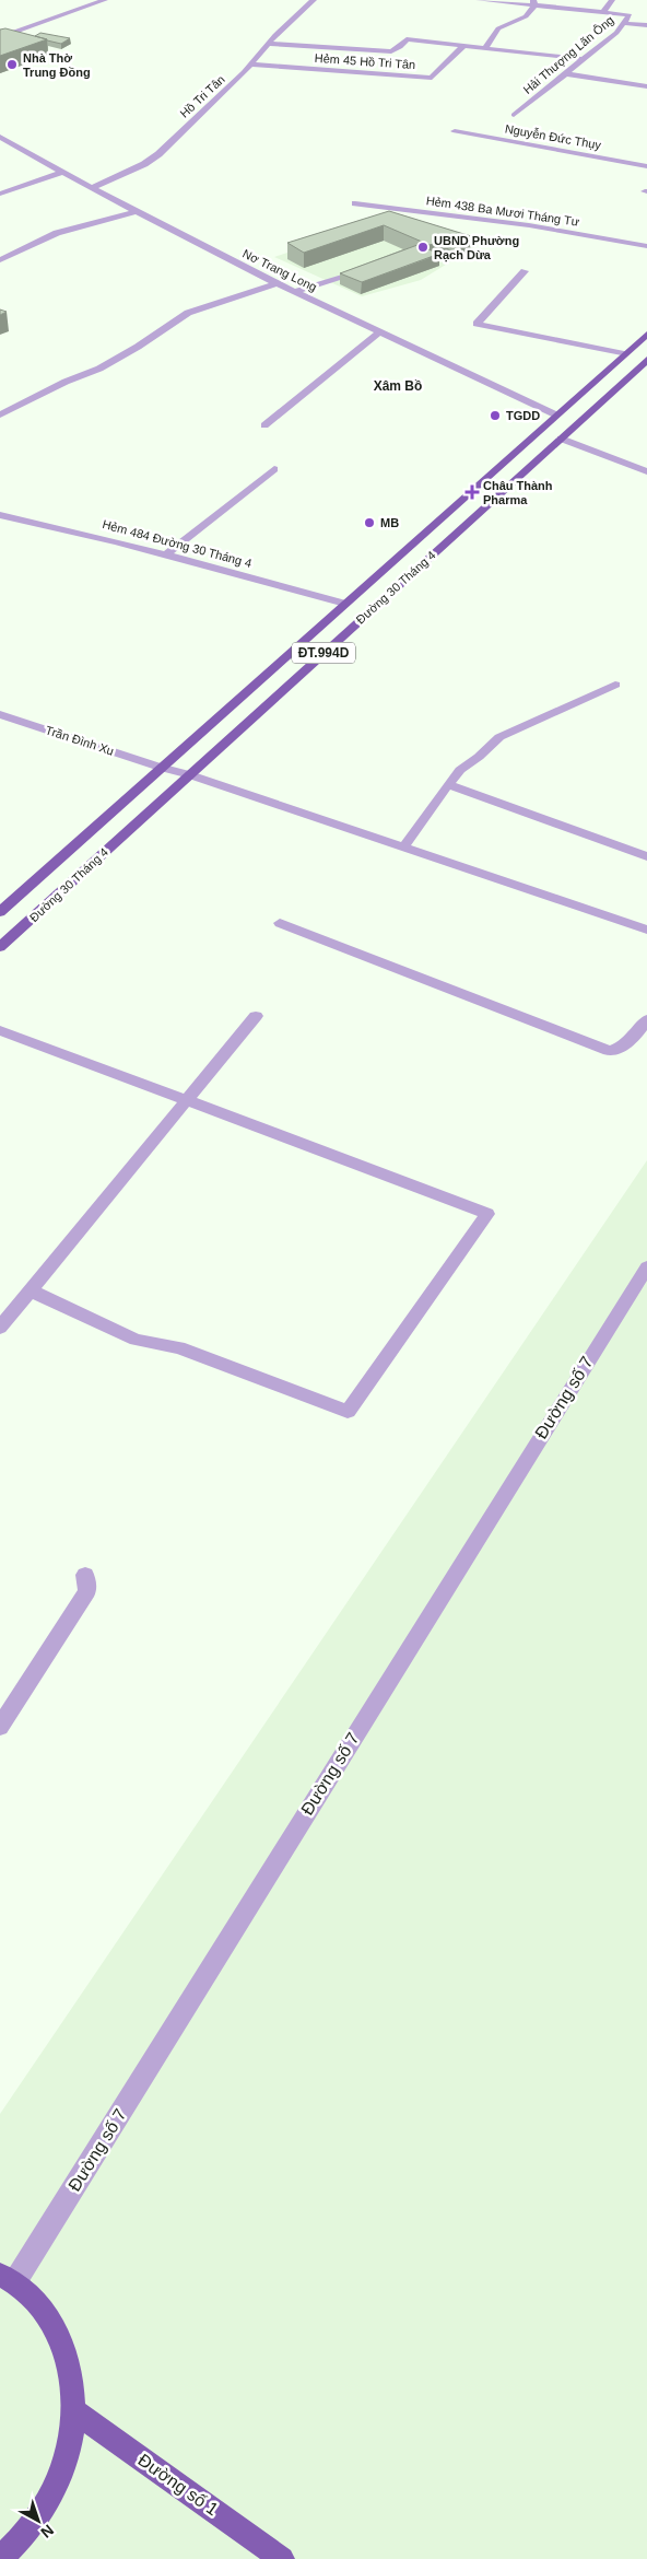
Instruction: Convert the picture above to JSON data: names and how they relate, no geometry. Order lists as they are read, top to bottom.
{
  "streets": {
    "main road": ["Đường 30 Tháng 4", "ĐT.994D", "Đường số 1"],
    "street": [
      "Hải Thượng Lãn Ông",
      "Hẻm 45 Hồ Tri Tân",
      "Hồ Tri Tân",
      "Nguyễn Đức Thụy",
      "Hẻm 438 Ba Mươi Tháng Tư",
      "Nơ Trang Long",
      "Hẻm 484 Đường 30 Tháng 4",
      "Trần Đình Xu",
      "Đường số 7"
    ]
  },
  "crossings": [
    ["Hẻm 45 Hồ Tri Tân", "Hồ Tri Tân"],
    ["Hồ Tri Tân", "Nơ Trang Long"],
    ["Nơ Trang Long", "Đường 30 Tháng 4"],
    ["Hẻm 484 Đường 30 Tháng 4", "Đường 30 Tháng 4"],
    ["Đường 30 Tháng 4", "Trần Đình Xu"]
  ],
  "districts": ["Xâm Bồ"],
  "places": {
    "other": [
      "Nhà Thờ Trung Đồng",
      "UBND Phường Rạch Dừa",
      "TGDD",
      "MB"
    ],
    "health": ["Châu Thành Pharma"]
  },
  "north": "bottom right"
}
